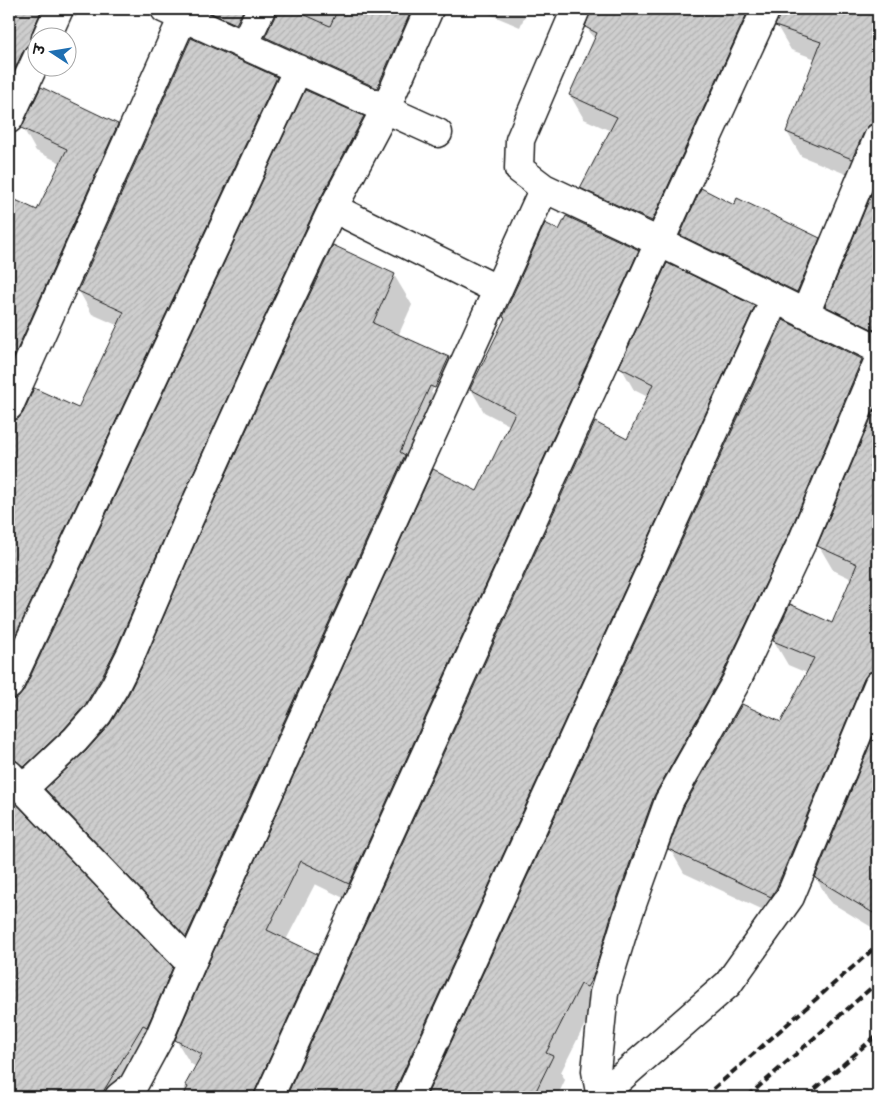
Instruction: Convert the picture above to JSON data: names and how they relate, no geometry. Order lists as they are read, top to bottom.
{
  "north": "left"
}
